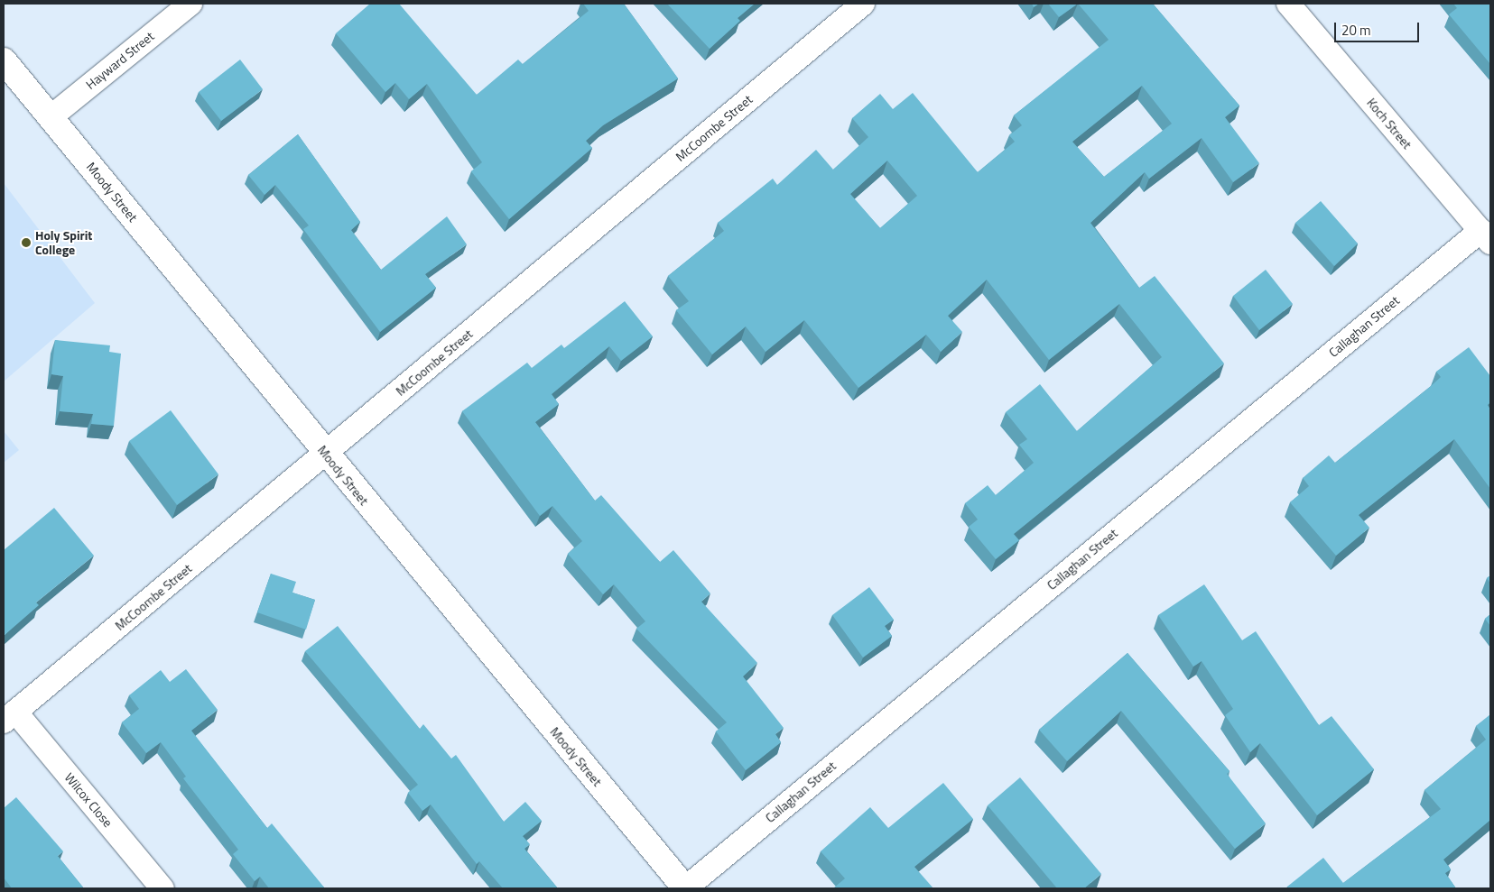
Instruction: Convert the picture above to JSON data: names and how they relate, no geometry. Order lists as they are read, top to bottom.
{
  "streets": {
    "main road": ["Moody Street"],
    "street": [
      "Hayward Street",
      "Koch Street",
      "McCoombe Street",
      "Callaghan Street",
      "Wilcox Close"
    ]
  },
  "crossings": [
    ["Hayward Street", "Moody Street"],
    ["Koch Street", "Callaghan Street"],
    ["McCoombe Street", "Moody Street"],
    ["McCoombe Street", "Wilcox Close"],
    ["Moody Street", "Callaghan Street"]
  ],
  "places": ["Holy Spirit College"],
  "scale_bar": "20 m"
}
